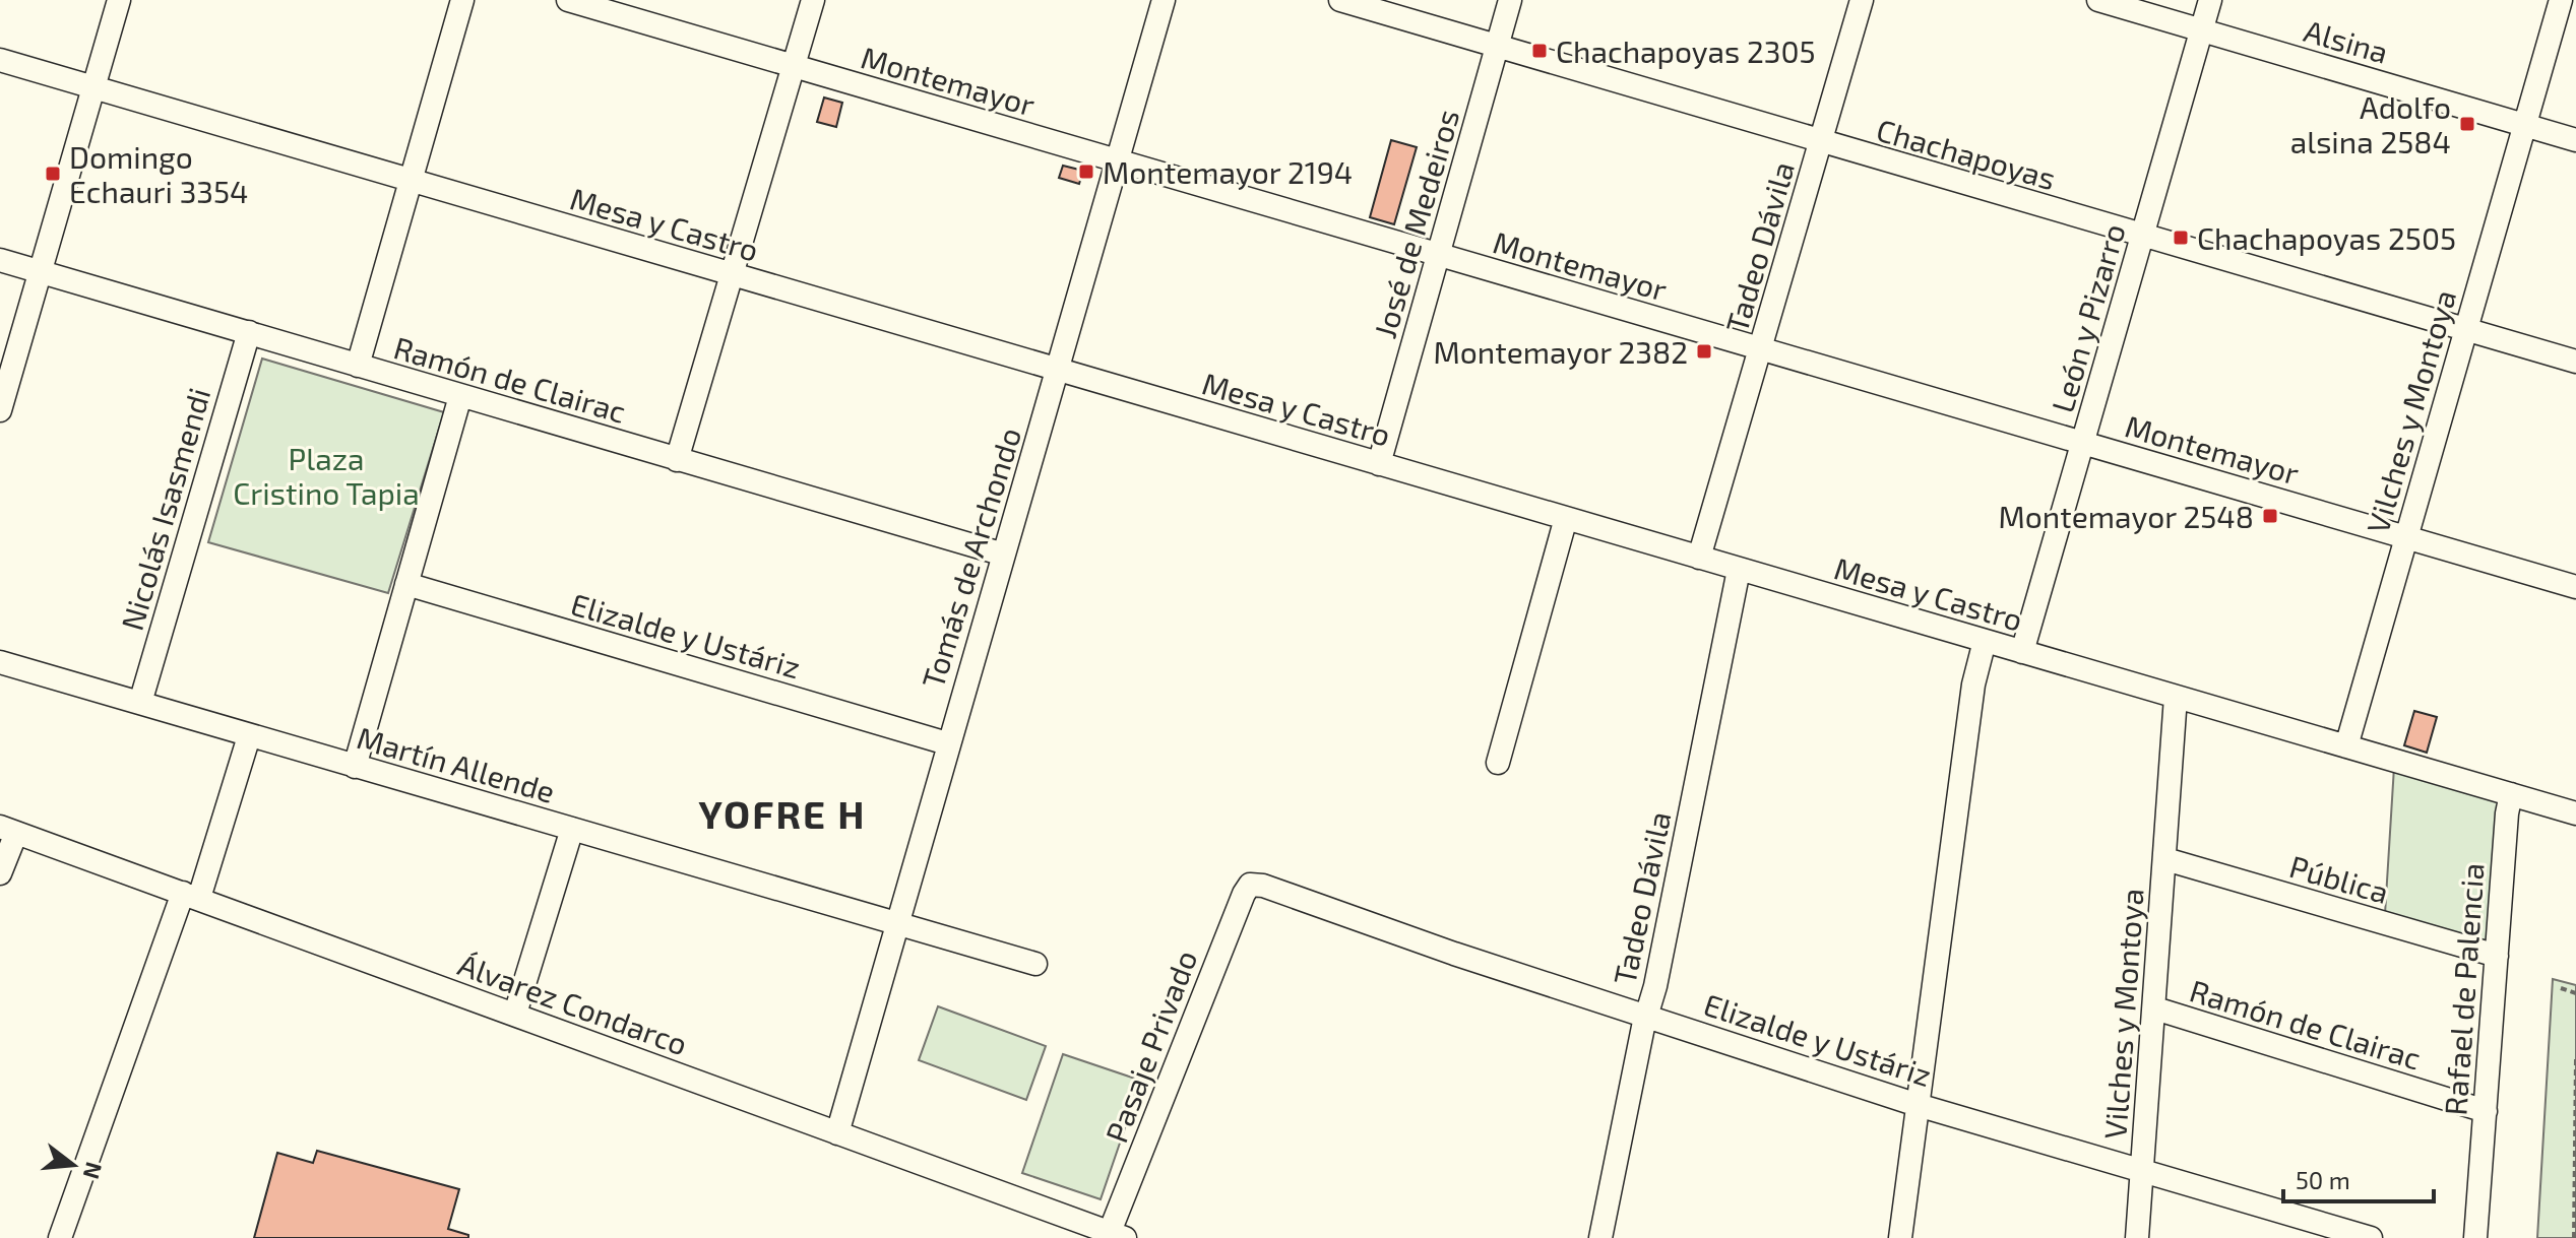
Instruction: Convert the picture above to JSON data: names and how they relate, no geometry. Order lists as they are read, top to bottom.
{
  "streets": {
    "street": [
      "Alsina",
      "Montemayor",
      "Chachapoyas",
      "Mesa y Castro",
      "José de Medeiros",
      "Tadeo Dávila",
      "León y Pizarro",
      "Ramón de Clairac",
      "Vilches y Montoya",
      "Nicolás Isasmendi",
      "Tomás de Archondo",
      "Elizalde y Ustáriz",
      "Martín Allende",
      "Pública",
      "Rafael de Palencia",
      "Álvarez Condarco",
      "Pasaje Privado"
    ]
  },
  "crossings": [
    ["Alsina", "León y Pizarro"],
    ["Alsina", "Vilches y Montoya"],
    ["Montemayor", "José de Medeiros"],
    ["Montemayor", "Tadeo Dávila"],
    ["Montemayor", "León y Pizarro"],
    ["Montemayor", "Vilches y Montoya"],
    ["Montemayor", "Tomás de Archondo"],
    ["Chachapoyas", "José de Medeiros"],
    ["Chachapoyas", "Tadeo Dávila"],
    ["Chachapoyas", "León y Pizarro"],
    ["Chachapoyas", "Vilches y Montoya"],
    ["Mesa y Castro", "José de Medeiros"],
    ["Mesa y Castro", "Tadeo Dávila"],
    ["Mesa y Castro", "León y Pizarro"],
    ["Mesa y Castro", "Vilches y Montoya"],
    ["Mesa y Castro", "Tomás de Archondo"],
    ["Mesa y Castro", "Rafael de Palencia"],
    ["Tadeo Dávila", "Elizalde y Ustáriz"],
    ["Ramón de Clairac", "Vilches y Montoya"],
    ["Ramón de Clairac", "Nicolás Isasmendi"],
    ["Ramón de Clairac", "Tomás de Archondo"],
    ["Ramón de Clairac", "Rafael de Palencia"],
    ["Vilches y Montoya", "Elizalde y Ustáriz"],
    ["Vilches y Montoya", "Pública"],
    ["Nicolás Isasmendi", "Martín Allende"],
    ["Tomás de Archondo", "Elizalde y Ustáriz"],
    ["Tomás de Archondo", "Martín Allende"],
    ["Tomás de Archondo", "Álvarez Condarco"],
    ["Elizalde y Ustáriz", "Pasaje Privado"],
    ["Pública", "Rafael de Palencia"],
    ["Álvarez Condarco", "Pasaje Privado"]
  ],
  "districts": ["YOFRE H"],
  "parks": ["Plaza Cristino Tapia"],
  "places": {
    "transit": [
      "Chachapoyas 2305",
      "Adolfo alsina 2584",
      "Montemayor 2194",
      "Domingo Echauri 3354",
      "Chachapoyas 2505",
      "Montemayor 2382",
      "Montemayor 2548"
    ]
  },
  "scale_bar": "50 m",
  "north": "right"
}
